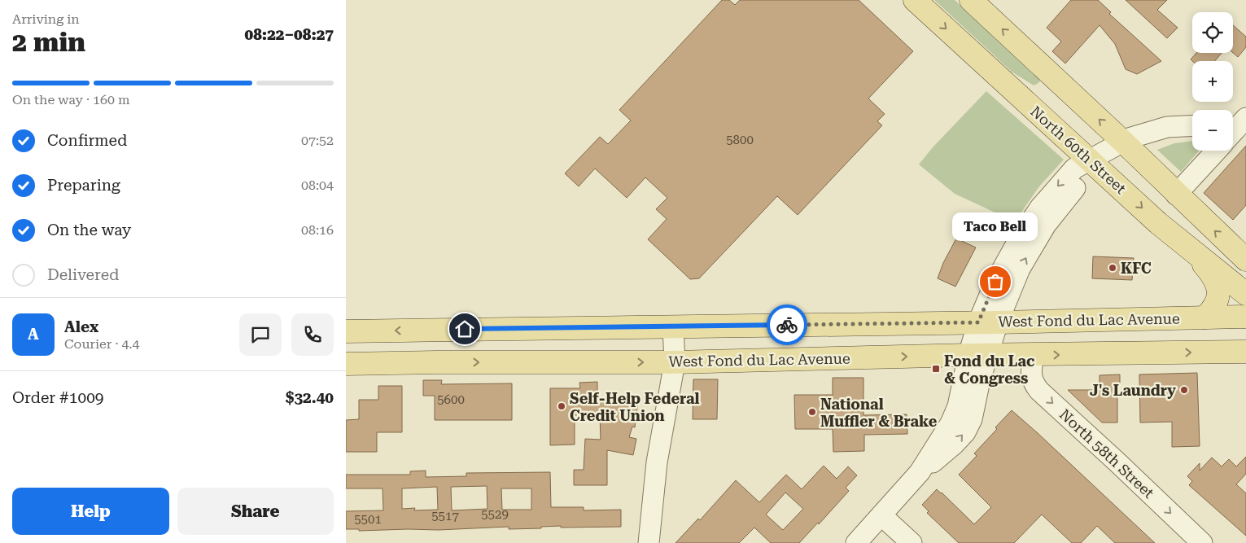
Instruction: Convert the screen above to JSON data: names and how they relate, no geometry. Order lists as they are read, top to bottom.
{
  "streets": {
    "main road": ["North 60th Street", "West Fond du Lac Avenue"],
    "street": ["North 58th Street"]
  },
  "crossings": [
    ["West Fond du Lac Avenue", "North 58th Street"]
  ],
  "one_way": ["North 58th Street"],
  "places": {
    "other": [
      "KFC",
      "Taco Bell",
      "J's Laundry",
      "Self-Help Federal Credit Union",
      "National Muffler & Brake"
    ],
    "transit": ["Fond du Lac & Congress"]
  },
  "house_numbers": [
    "5800",
    "5600",
    "5529",
    "5517",
    "5501"
  ],
  "page": {
    "heading": ["2 min", "Arriving in", "08:22–08:27"],
    "panel": [
      "Alex",
      "Courier · 4.4",
      "Order #1009",
      "$32.40"
    ],
    "map_buttons": ["+", "−"],
    "bar": "On the way · 160 m",
    "list": [
      ["Confirmed", "07:52"],
      ["Preparing", "08:04"],
      ["On the way", "08:16"],
      "Delivered"
    ],
    "bubble": "Taco Bell",
    "round": "A",
    "buttons": ["Help", "Share"]
  }
}
